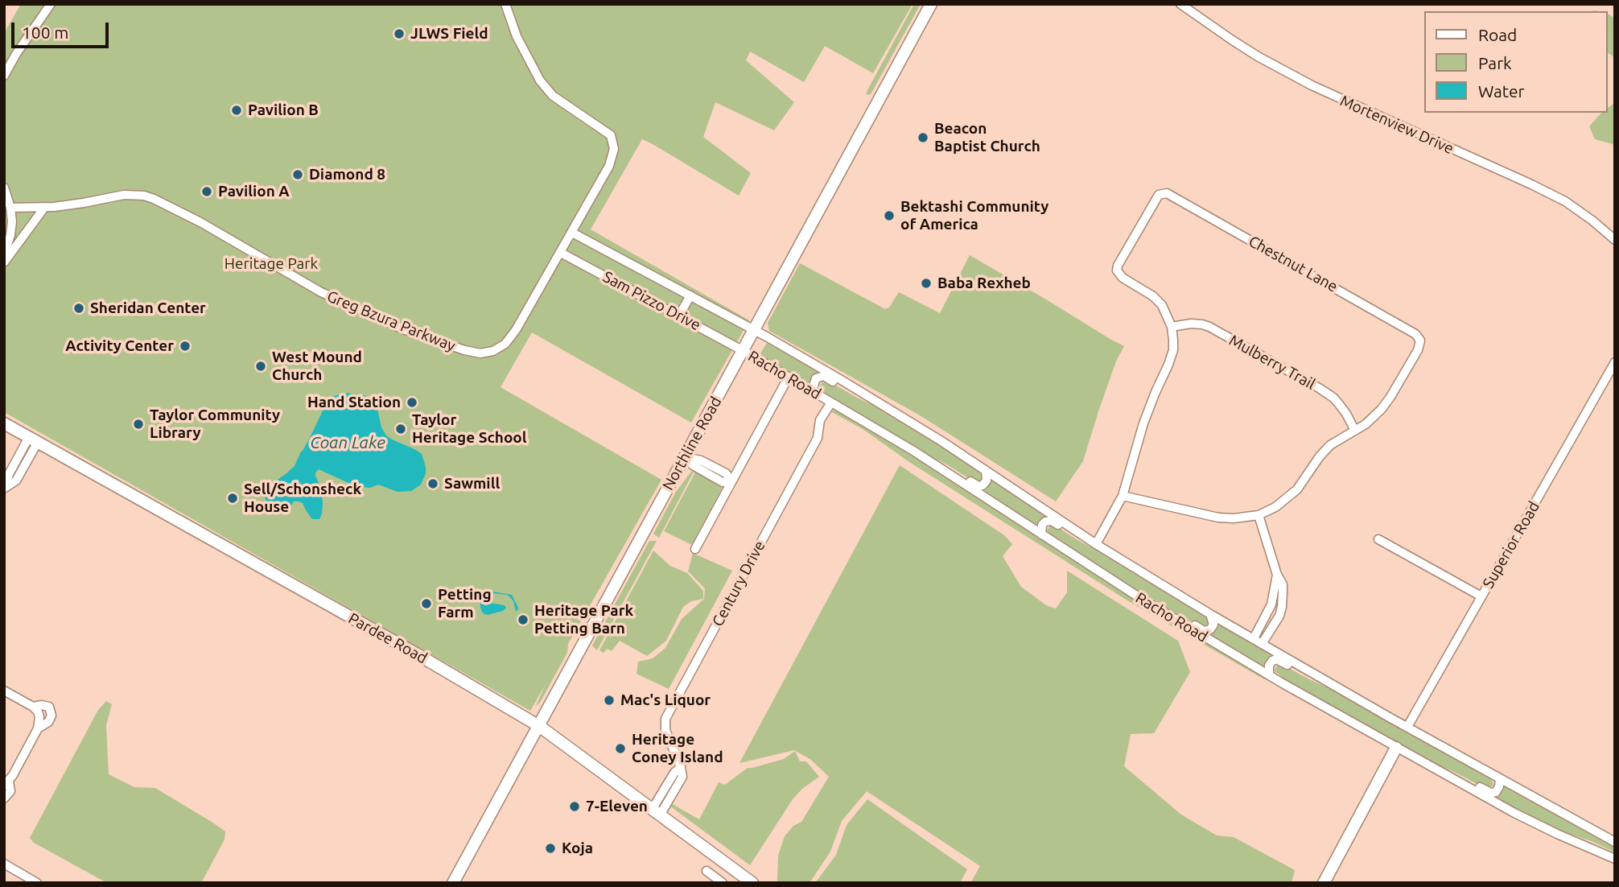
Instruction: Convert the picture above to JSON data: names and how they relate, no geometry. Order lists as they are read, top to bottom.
{
  "streets": {
    "main road": ["Northline Road", "Pardee Road"],
    "street": [
      "Mortenview Drive",
      "Chestnut Lane",
      "Sam Pizzo Drive",
      "Greg Bzura Parkway",
      "Mulberry Trail",
      "Racho Road",
      "Superior Road",
      "Century Drive"
    ]
  },
  "crossings": [
    ["Chestnut Lane", "Mulberry Trail"],
    ["Sam Pizzo Drive", "Greg Bzura Parkway"],
    ["Sam Pizzo Drive", "Racho Road"],
    ["Sam Pizzo Drive", "Northline Road"],
    ["Racho Road", "Northline Road"],
    ["Racho Road", "Superior Road"],
    ["Racho Road", "Century Drive"],
    ["Northline Road", "Pardee Road"],
    ["Century Drive", "Pardee Road"]
  ],
  "water": ["Coan Lake"],
  "parks": ["Heritage Park"],
  "places": [
    "JLWS Field",
    "Pavilion B",
    "Beacon Baptist Church",
    "Diamond 8",
    "Pavilion A",
    "Bektashi Community of America",
    "Baba Rexheb",
    "Sheridan Center",
    "Activity Center",
    "West Mound Church",
    "Hand Station",
    "Taylor Community Library",
    "Taylor Heritage School",
    "Sawmill",
    "Sell/Schonsheck House",
    "Petting Farm",
    "Heritage Park Petting Barn",
    "Mac's Liquor",
    "Heritage Coney Island",
    "7-Eleven",
    "Koja"
  ],
  "legend": ["Road", "Park", "Water"],
  "scale_bar": "100 m"
}
